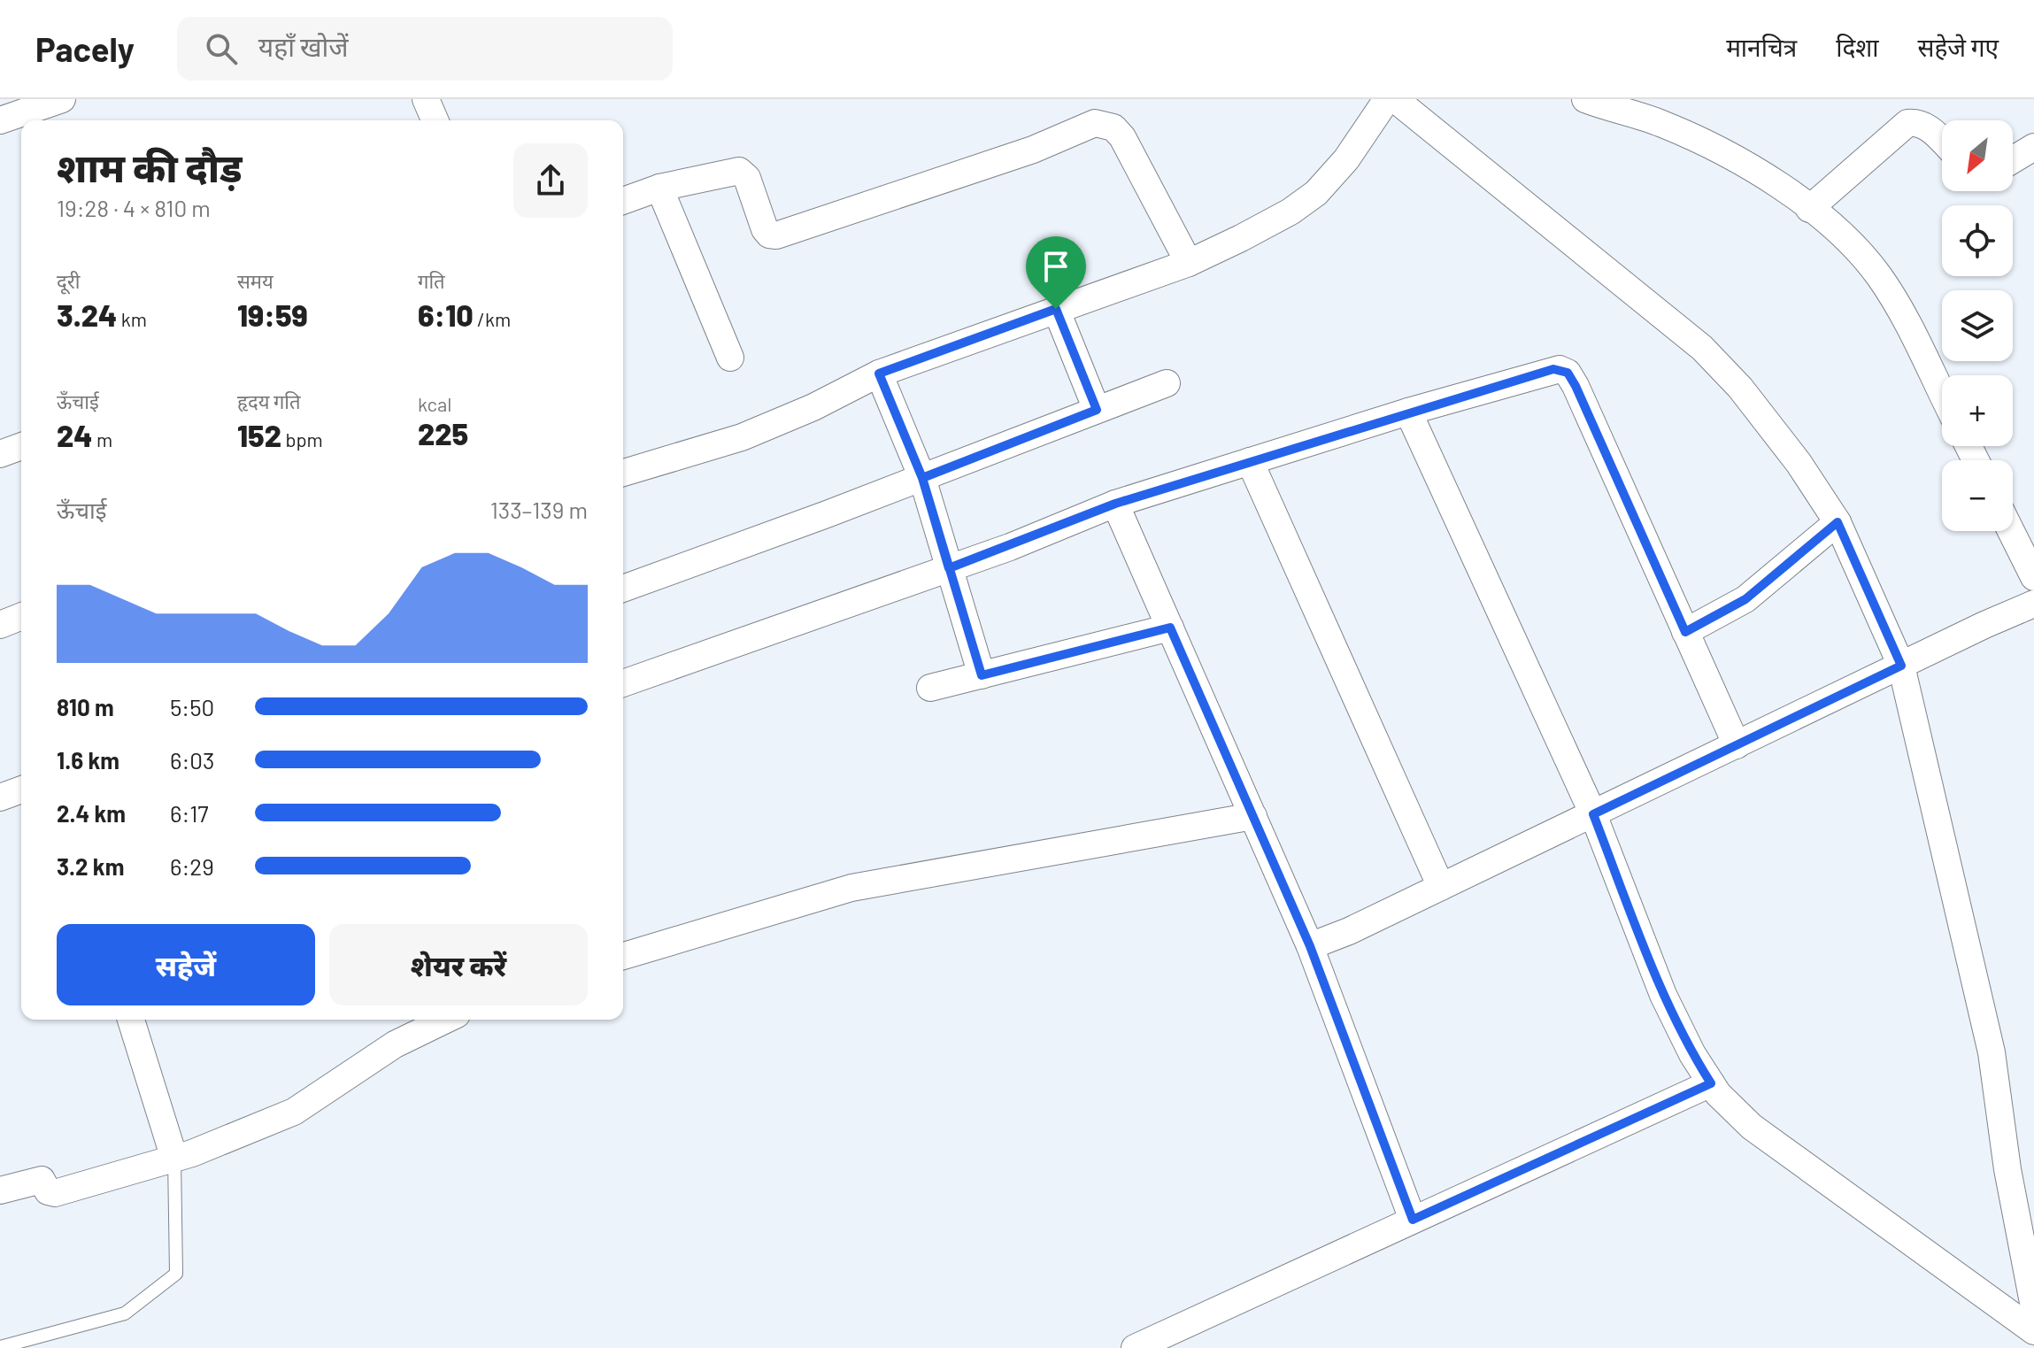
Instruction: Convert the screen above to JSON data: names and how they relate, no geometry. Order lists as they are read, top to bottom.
{
  "north": "bottom left",
  "page": {
    "header": "Pacely",
    "search": "यहाँ खोजें",
    "nav": ["मानचित्र", "दिशा", "सहेजे गए"],
    "map_buttons": ["+", "−"],
    "heading": ["शाम की दौड़", "19:28 · 4 × 810 m"],
    "stats": [
      ["दूरी", "3.24 km"],
      ["समय", "19:59"],
      ["गति", "6:10 /km"],
      ["ऊँचाई", "24 m"],
      ["हृदय गति", "152 bpm"],
      ["kcal", "225"]
    ],
    "chart": ["ऊँचाई", "133–139 m"],
    "list": [
      {
        "name": "810 m",
        "note": "5:50"
      },
      {
        "name": "1.6 km",
        "note": "6:03"
      },
      {
        "name": "2.4 km",
        "note": "6:17"
      },
      {
        "name": "3.2 km",
        "note": "6:29"
      }
    ],
    "buttons": ["सहेजें", "शेयर करें"]
  }
}
